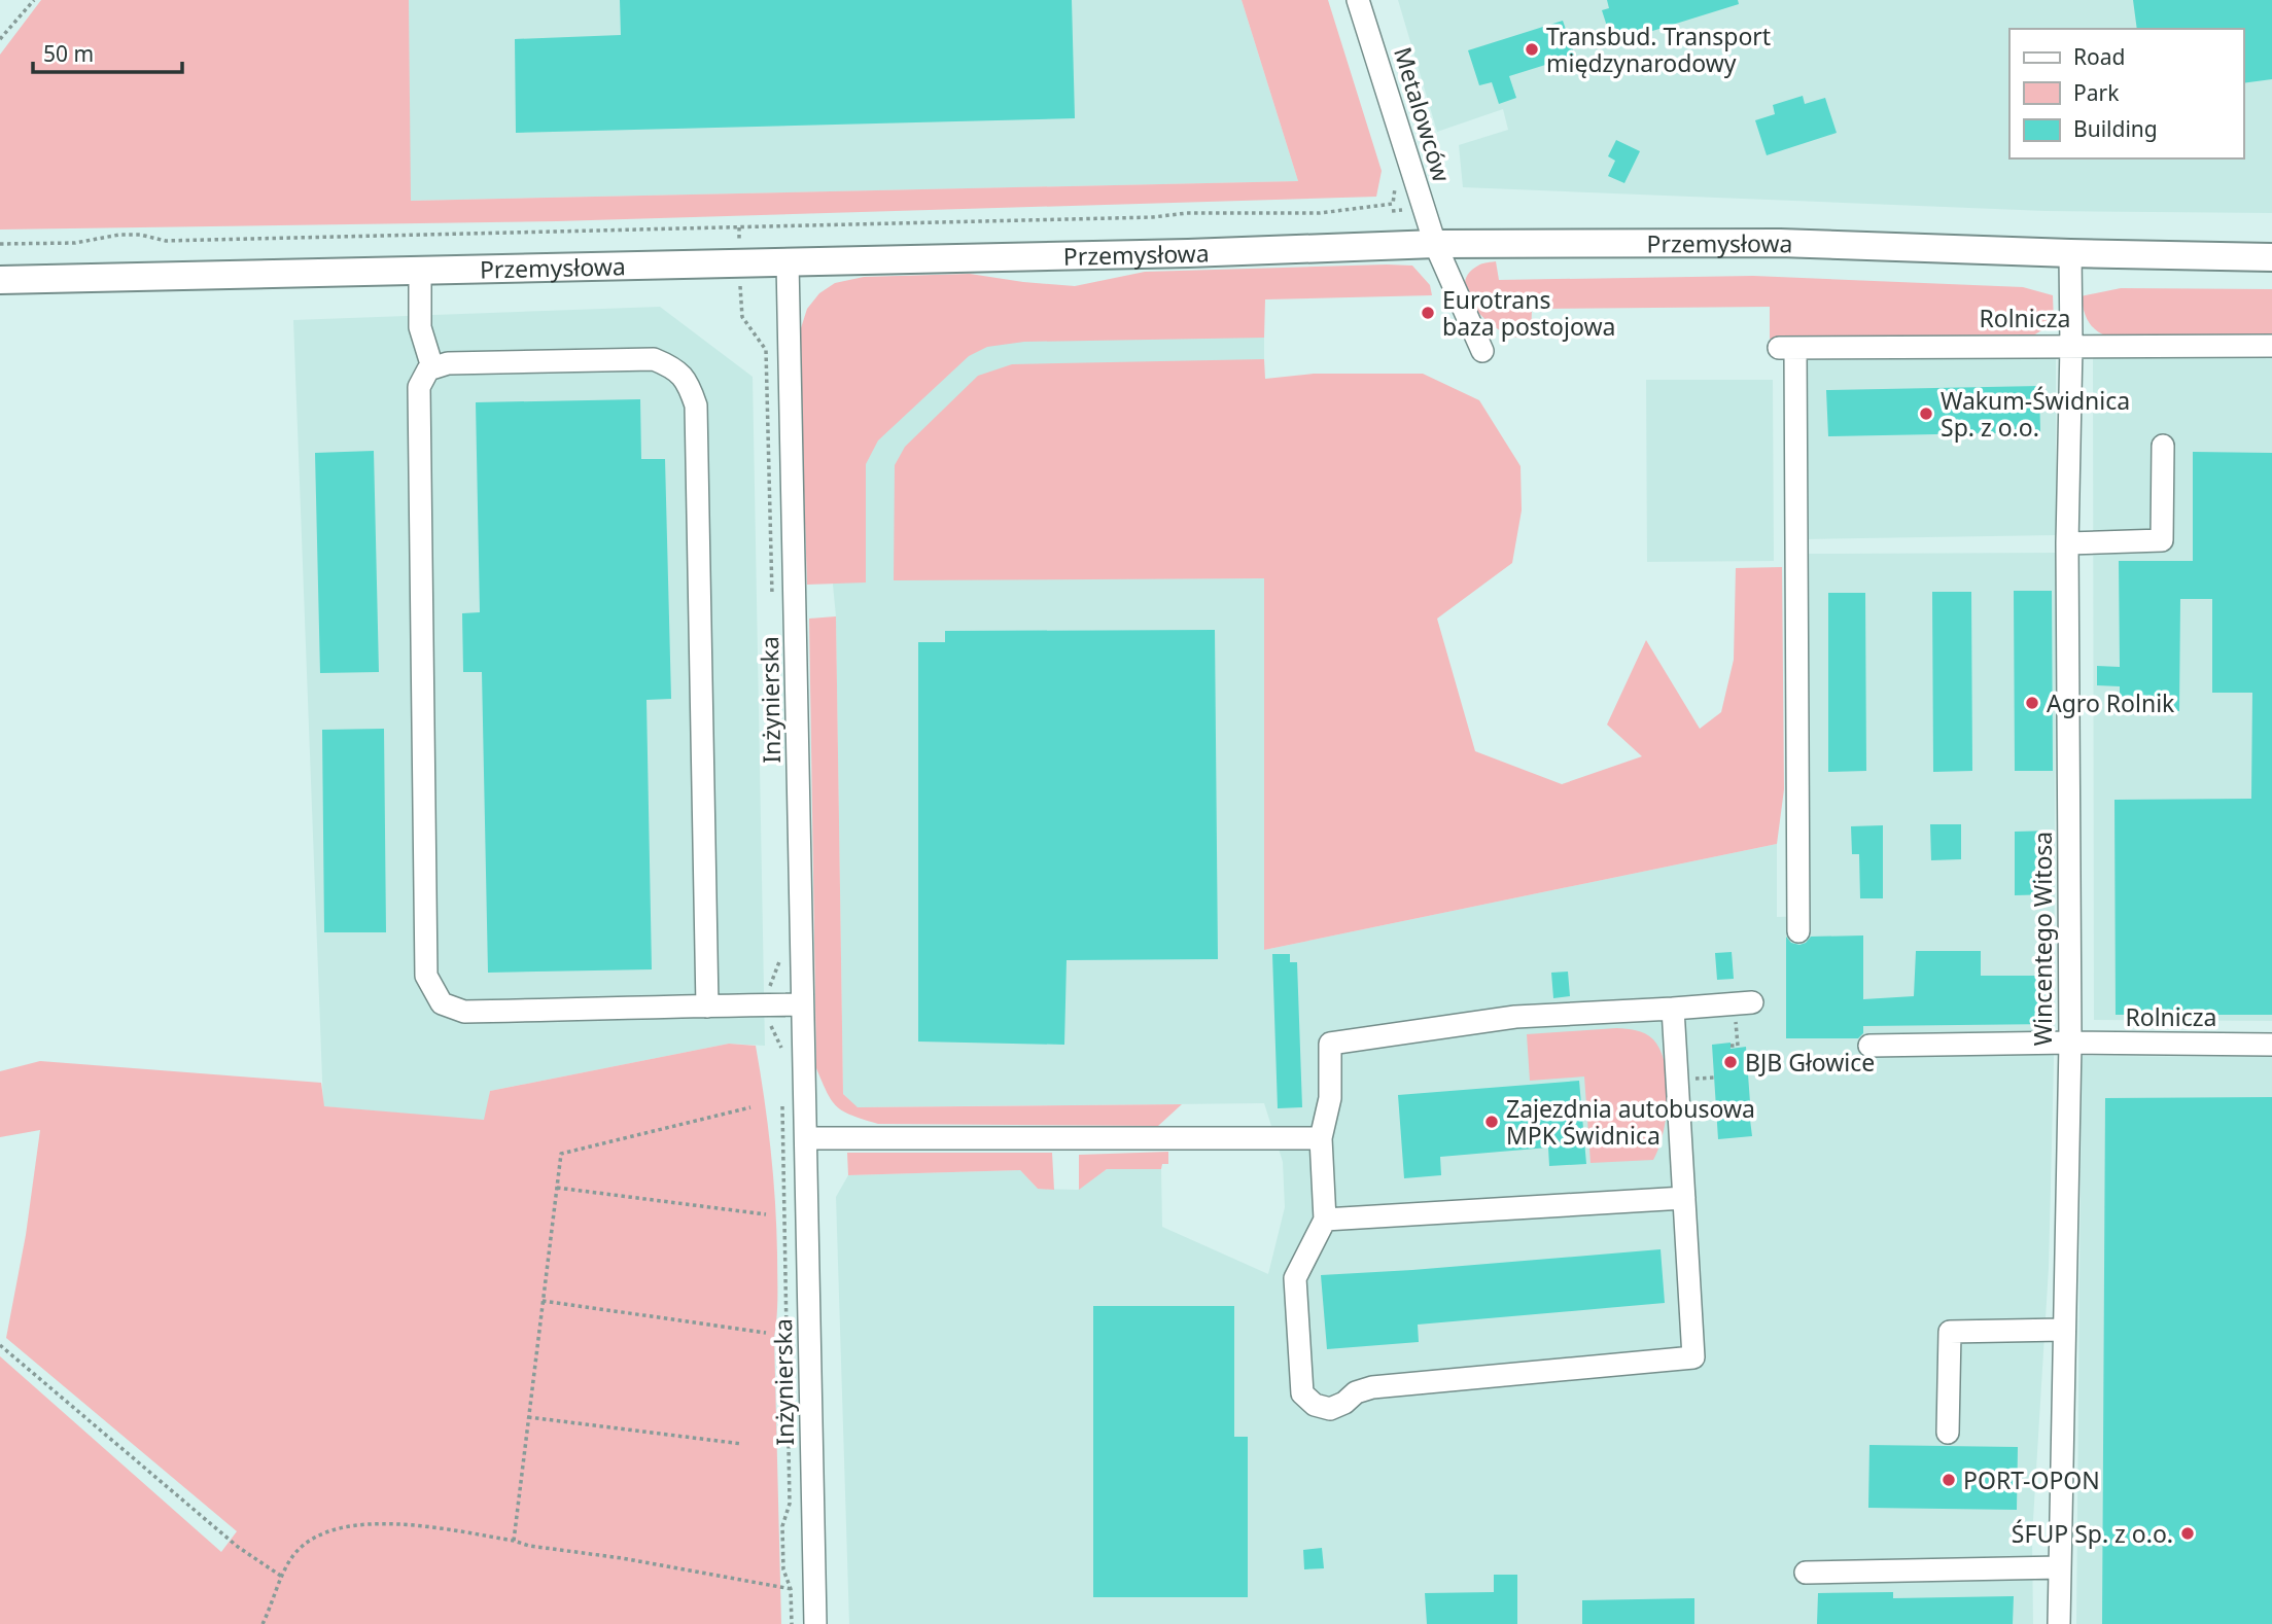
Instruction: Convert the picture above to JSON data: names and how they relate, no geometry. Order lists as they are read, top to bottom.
{
  "streets": {
    "main road": ["Przemysłowa"],
    "street": [
      "Metalowców",
      "Rolnicza",
      "Inżynierska",
      "Wincentego Witosa"
    ]
  },
  "crossings": [
    ["Metalowców", "Przemysłowa"],
    ["Przemysłowa", "Inżynierska"],
    ["Przemysłowa", "Wincentego Witosa"],
    ["Rolnicza", "Wincentego Witosa"]
  ],
  "places": [
    "Transbud. Transport międzynarodowy",
    "Eurotrans baza postojowa",
    "Wakum-Świdnica Sp. z o.o.",
    "Agro Rolnik",
    "BJB Głowice",
    "Zajezdnia autobusowa MPK Świdnica",
    "PORT-OPON",
    "ŚFUP Sp. z o.o."
  ],
  "legend": ["Road", "Park", "Building"],
  "scale_bar": "50 m"
}
